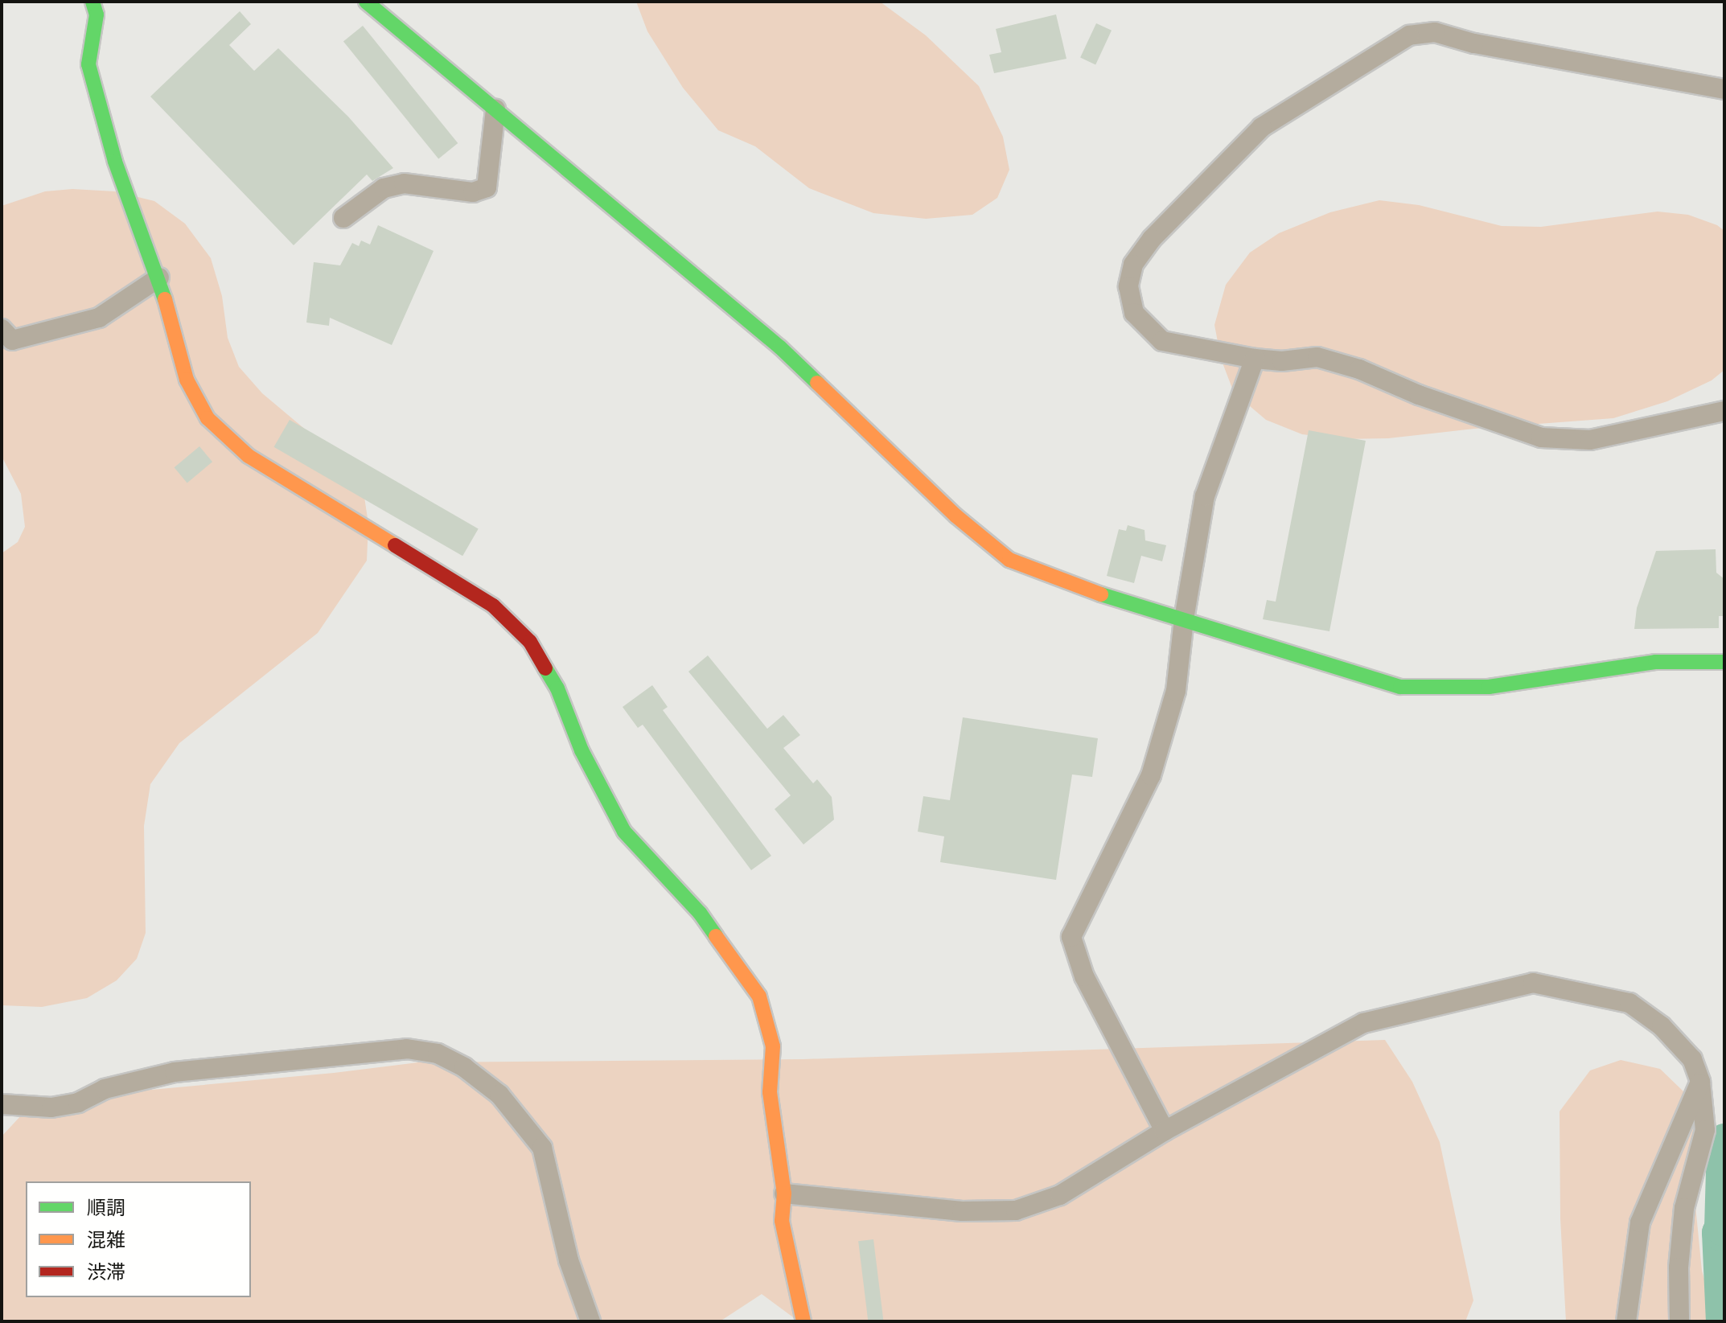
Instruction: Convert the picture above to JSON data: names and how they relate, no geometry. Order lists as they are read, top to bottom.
{
  "legend": ["順調", "混雑", "渋滞"]
}
